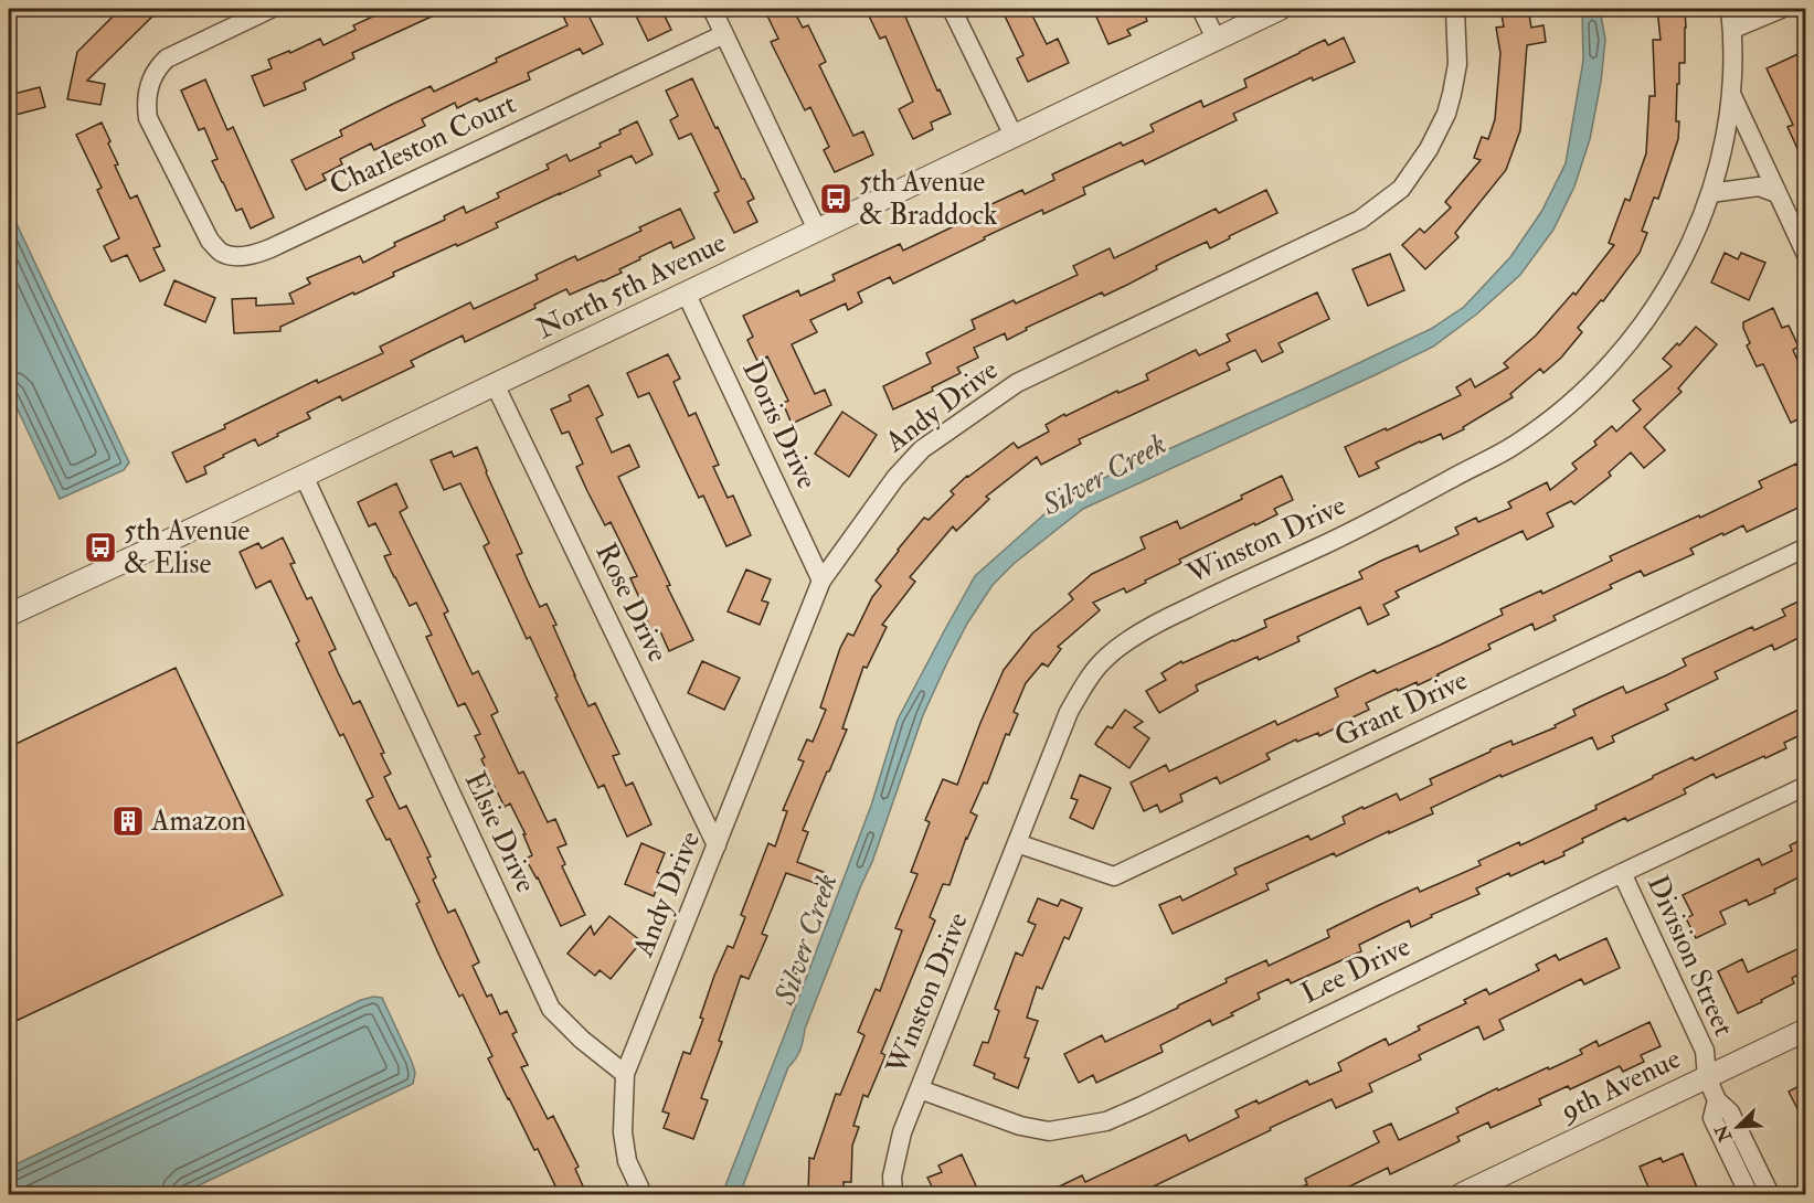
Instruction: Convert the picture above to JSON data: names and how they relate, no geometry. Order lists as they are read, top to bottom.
{
  "streets": {
    "street": [
      "Charleston Court",
      "North 5th Avenue",
      "Andy Drive",
      "Doris Drive",
      "Winston Drive",
      "Rose Drive",
      "Grant Drive",
      "Elsie Drive",
      "Division Street",
      "Lee Drive",
      "9th Avenue"
    ]
  },
  "crossings": [
    ["North 5th Avenue", "Doris Drive"],
    ["North 5th Avenue", "Rose Drive"],
    ["North 5th Avenue", "Elsie Drive"],
    ["Andy Drive", "Doris Drive"],
    ["Andy Drive", "Rose Drive"],
    ["Andy Drive", "Elsie Drive"],
    ["Winston Drive", "Grant Drive"],
    ["Winston Drive", "Lee Drive"],
    ["Division Street", "Lee Drive"],
    ["Division Street", "9th Avenue"]
  ],
  "water": ["Silver Creek"],
  "places": {
    "bus stop": ["5th Avenue & Braddock", "5th Avenue & Elise"],
    "building": ["Amazon"]
  },
  "north": "bottom left"
}
